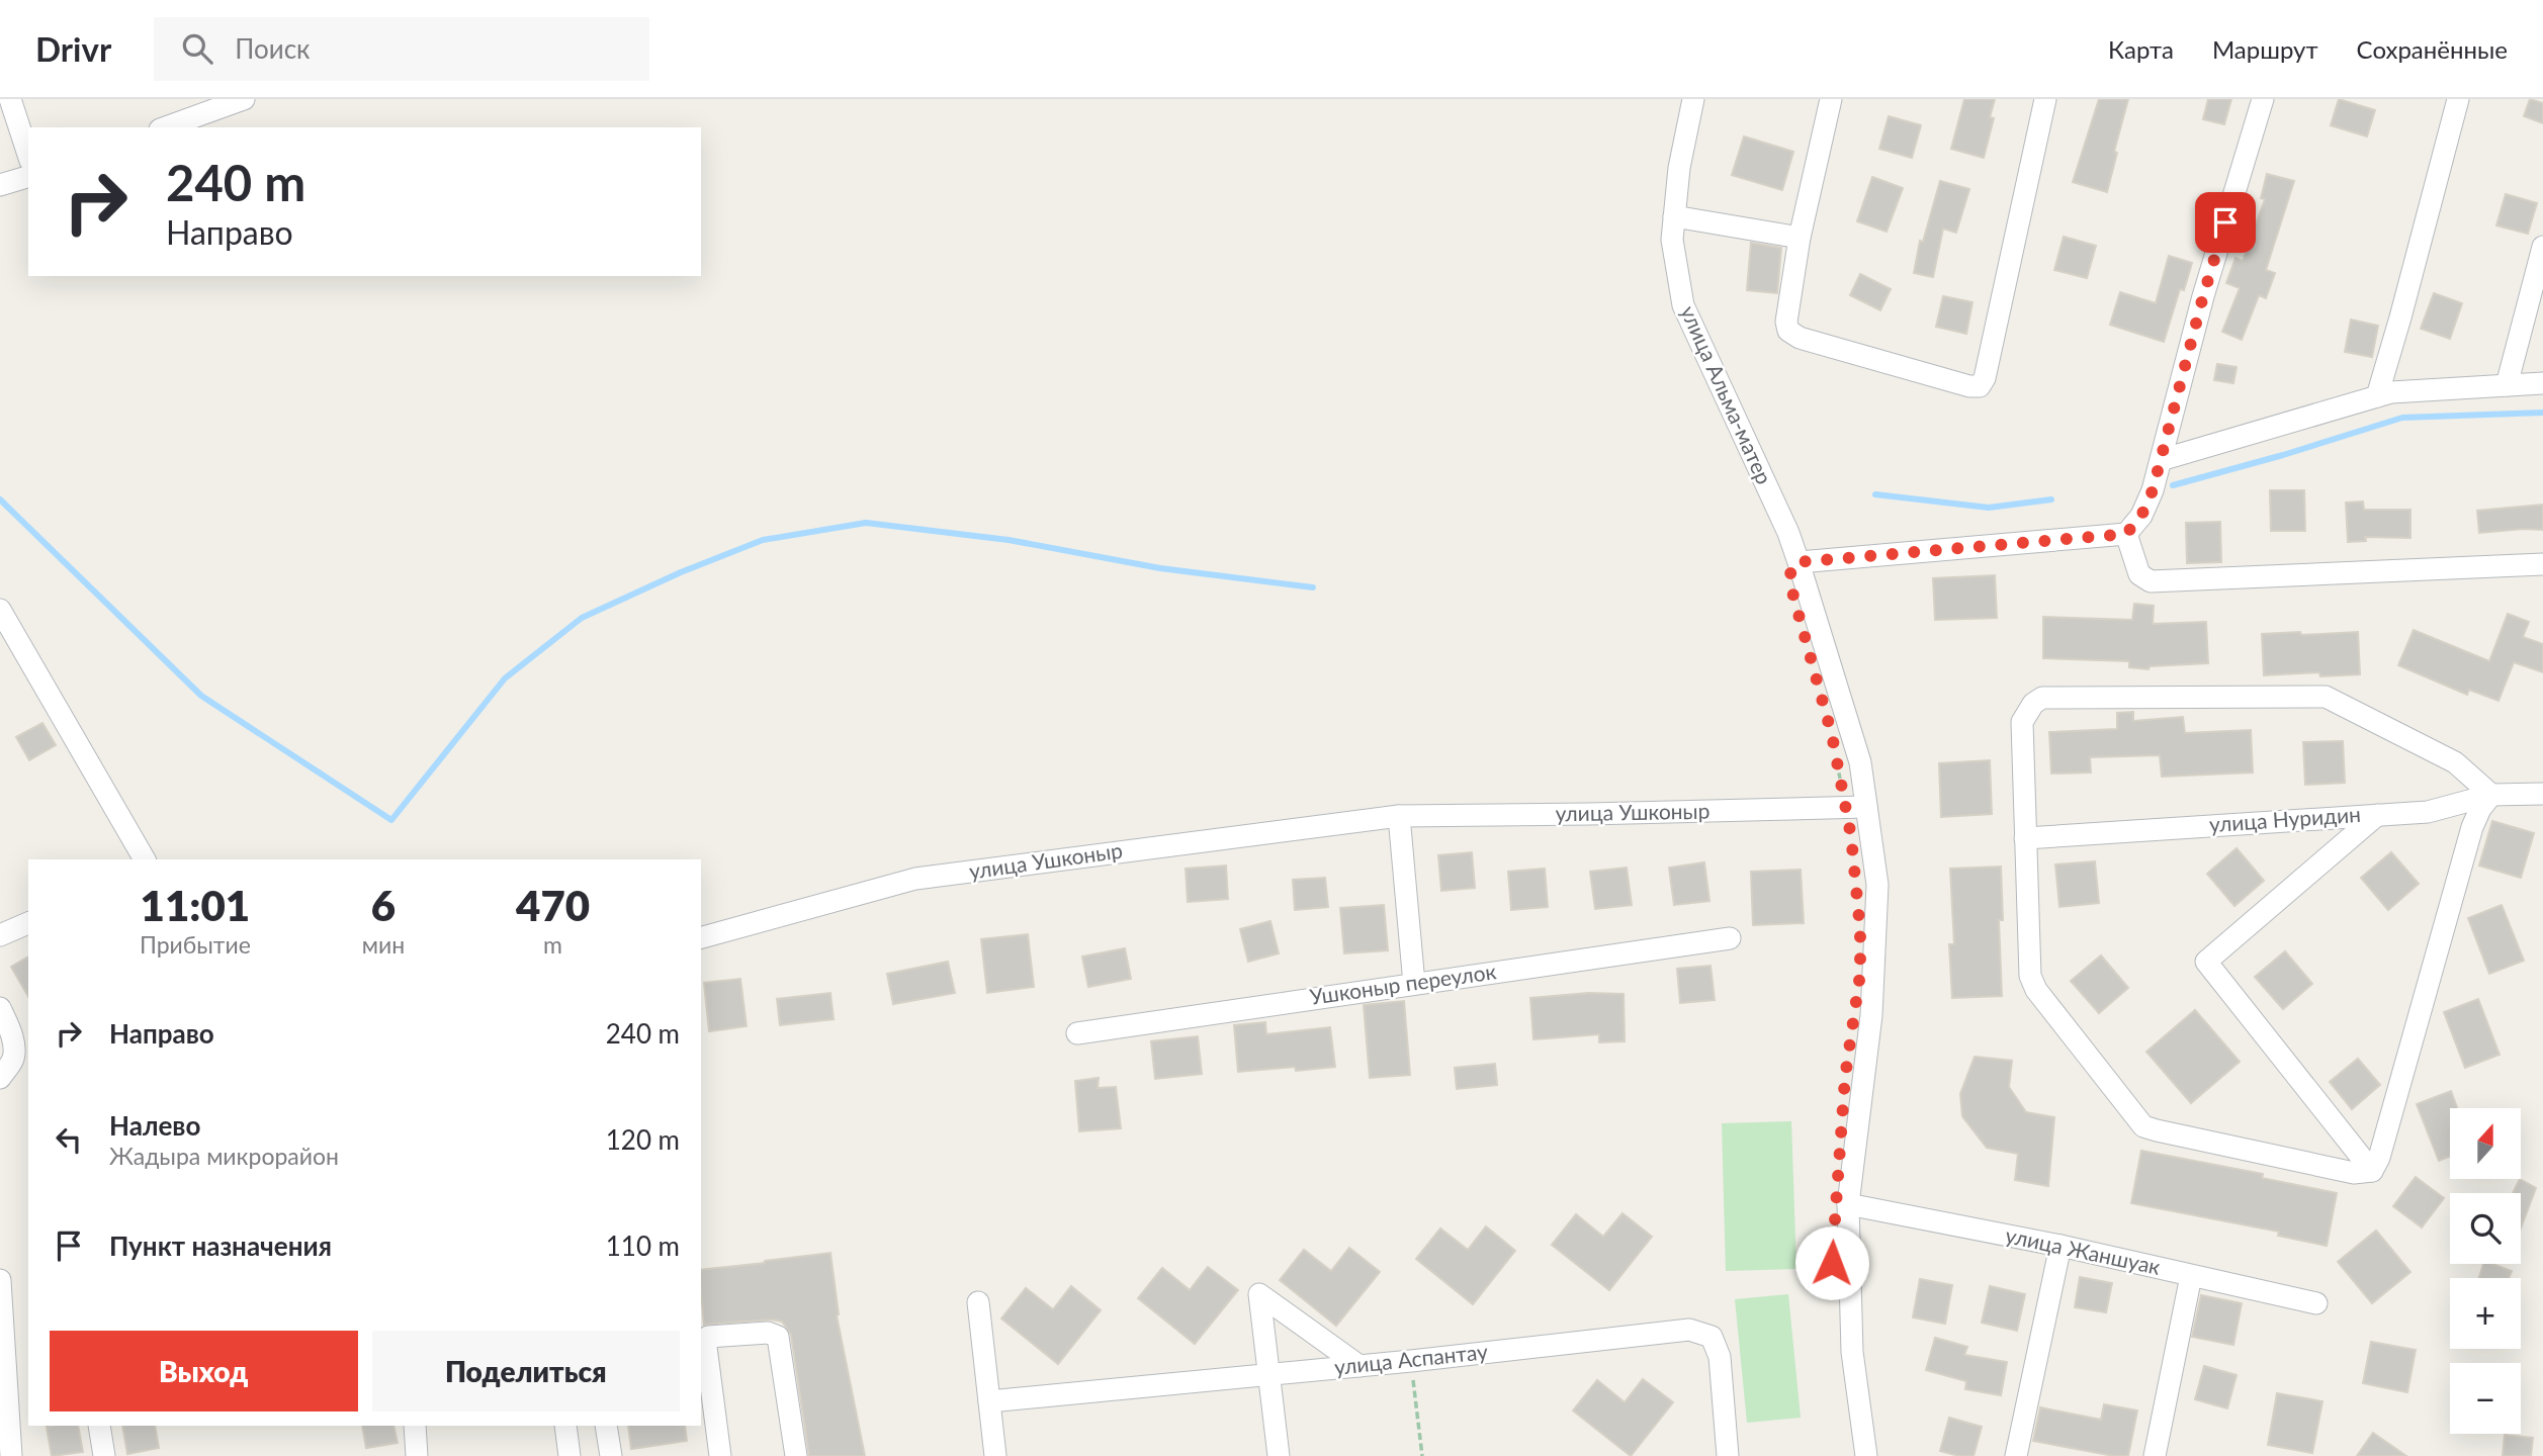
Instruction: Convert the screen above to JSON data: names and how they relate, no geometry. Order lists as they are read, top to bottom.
{
  "streets": {
    "street": [
      "улица Альма-матер",
      "улица Ушконыр",
      "улица Нуридин",
      "Ушконыр переулок",
      "улица Жаншуак",
      "улица Аспантау"
    ]
  },
  "crossings": [
    ["улица Альма-матер", "улица Ушконыр"],
    ["улица Альма-матер", "улица Жаншуак"]
  ],
  "north": "top",
  "page": {
    "header": "Drivr",
    "search": "Поиск",
    "nav": ["Карта", "Маршрут", "Сохранённые"],
    "turn": ["240 m", "Направо"],
    "eta": [
      "11:01",
      "Прибытие",
      "6",
      "мин",
      "470",
      "m"
    ],
    "list": [
      {
        "name": "Направо",
        "value": "240 m"
      },
      {
        "name": "Налево",
        "note": "Жадыра микрорайон",
        "value": "120 m"
      },
      {
        "name": "Пункт назначения",
        "value": "110 m"
      }
    ],
    "map_buttons": ["+", "−"],
    "buttons": ["Выход", "Поделиться"]
  }
}
